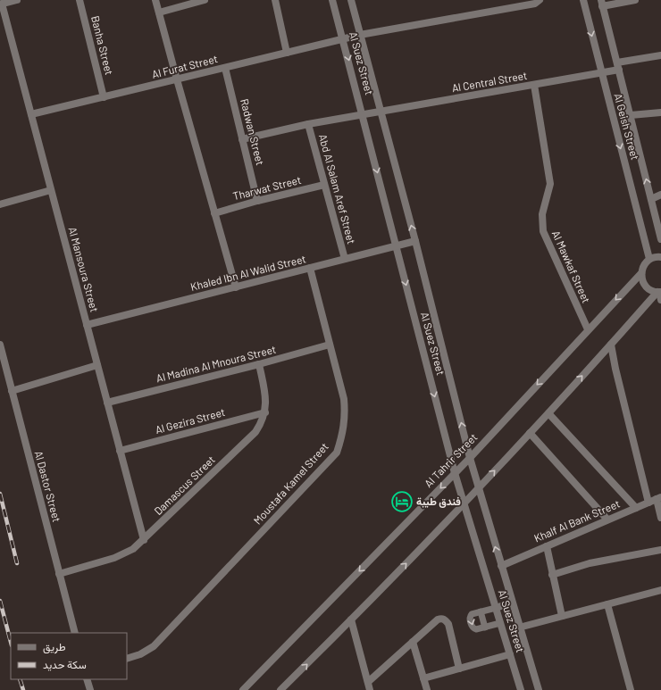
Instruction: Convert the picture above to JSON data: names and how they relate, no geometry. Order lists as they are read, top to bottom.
{
  "streets": {
    "street": [
      "Banha Street",
      "Al Suez Street",
      "Al Furat Street",
      "Al Central Street",
      "Al Geish Street",
      "Radwan Street",
      "Tharwat Street",
      "Abd Al Salam Aref Street",
      "Al Mawkaf Street",
      "Al Mansoura Street",
      "Khaled Ibn Al Walid Street",
      "Al Madina Al Mnoura Street",
      "Al Gezira Street",
      "Al Tahrir Street",
      "Moustafa Kamel Street",
      "Damascus Street",
      "Al Dastor Street",
      "Khalf Al Bank Street"
    ]
  },
  "crossings": [
    ["Banha Street", "Al Furat Street"],
    ["Al Suez Street", "Al Furat Street"],
    ["Al Suez Street", "Al Central Street"],
    ["Al Suez Street", "Khaled Ibn Al Walid Street"],
    ["Al Suez Street", "Al Tahrir Street"],
    ["Al Suez Street", "Khalf Al Bank Street"],
    ["Al Furat Street", "Radwan Street"],
    ["Al Furat Street", "Al Mansoura Street"],
    ["Al Central Street", "Al Geish Street"],
    ["Al Central Street", "Radwan Street"],
    ["Al Central Street", "Abd Al Salam Aref Street"],
    ["Al Central Street", "Al Mawkaf Street"],
    ["Radwan Street", "Tharwat Street"],
    ["Tharwat Street", "Abd Al Salam Aref Street"],
    ["Abd Al Salam Aref Street", "Khaled Ibn Al Walid Street"],
    ["Al Mawkaf Street", "Al Tahrir Street"],
    ["Al Mansoura Street", "Khaled Ibn Al Walid Street"],
    ["Al Mansoura Street", "Al Madina Al Mnoura Street"],
    ["Al Mansoura Street", "Al Gezira Street"],
    ["Al Mansoura Street", "Damascus Street"],
    ["Khaled Ibn Al Walid Street", "Moustafa Kamel Street"],
    ["Al Madina Al Mnoura Street", "Moustafa Kamel Street"],
    ["Al Madina Al Mnoura Street", "Damascus Street"],
    ["Al Gezira Street", "Damascus Street"],
    ["Damascus Street", "Al Dastor Street"]
  ],
  "places": {
    "hotel": ["فندق طيبة"]
  },
  "legend": ["طريق", "سكة حديد"]
}
